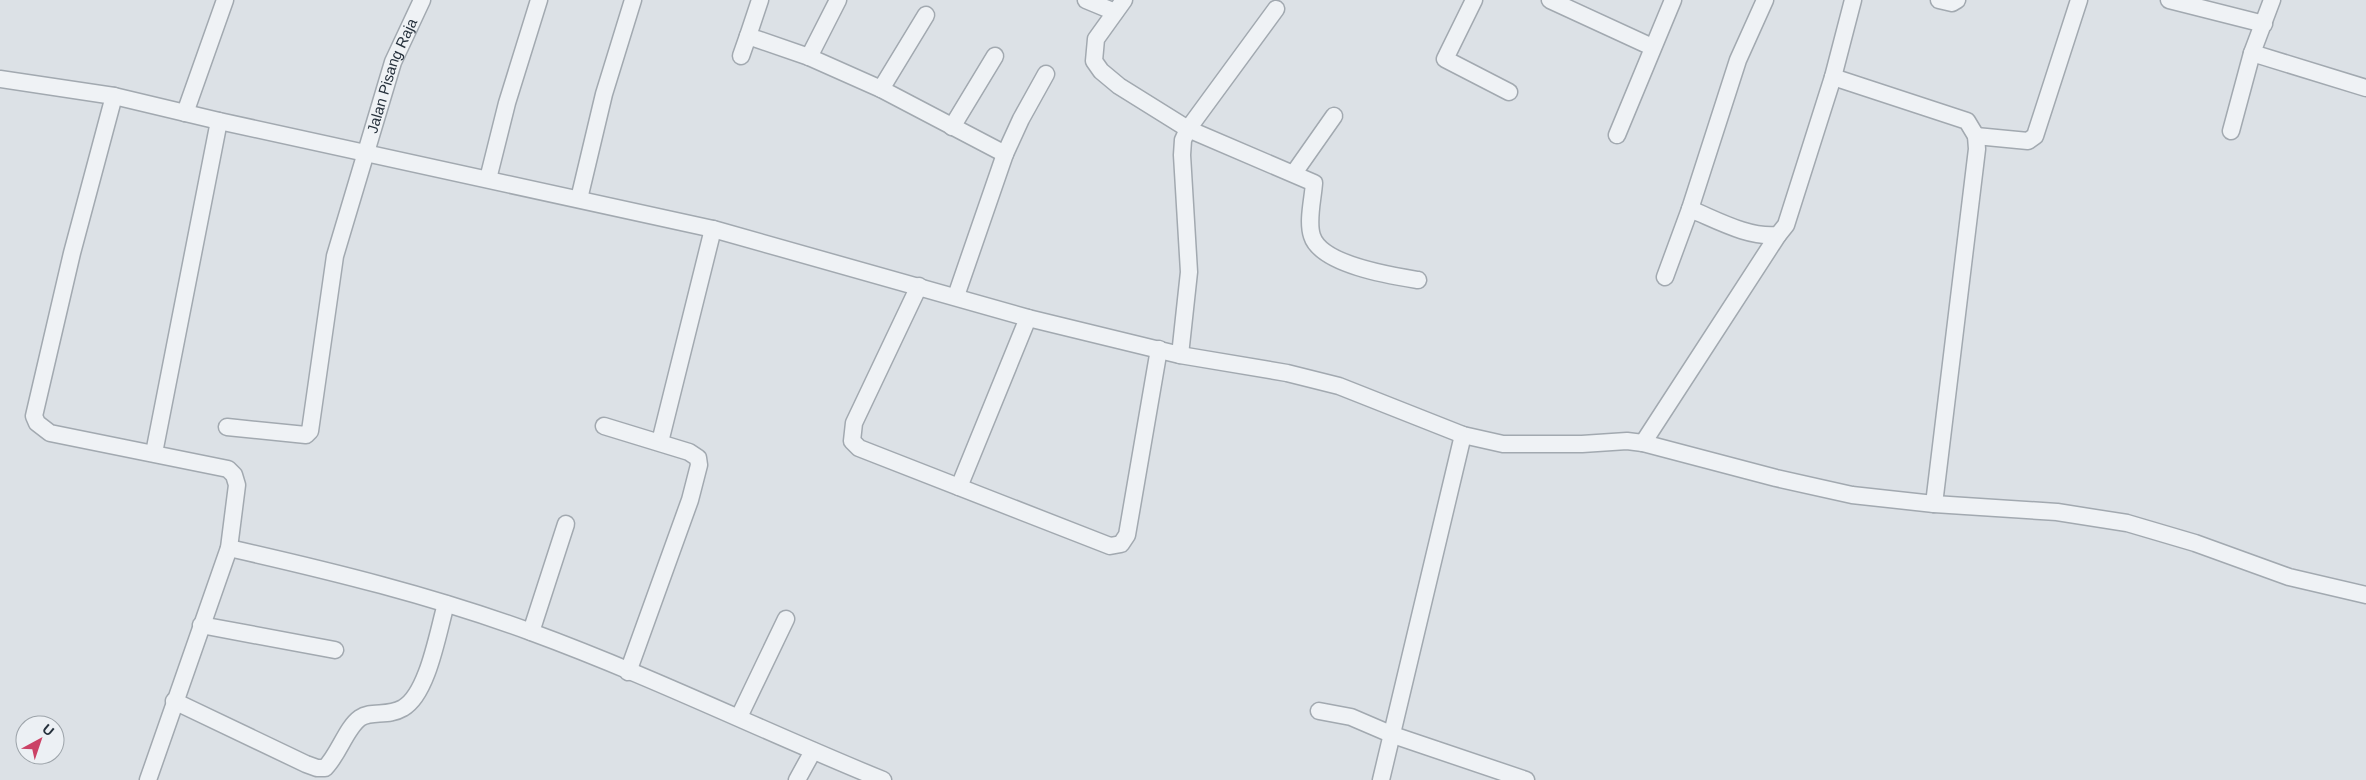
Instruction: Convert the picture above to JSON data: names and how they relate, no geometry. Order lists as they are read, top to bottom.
{
  "streets": {
    "street": ["Jalan Pisang Raja"]
  },
  "north": "top right"
}
